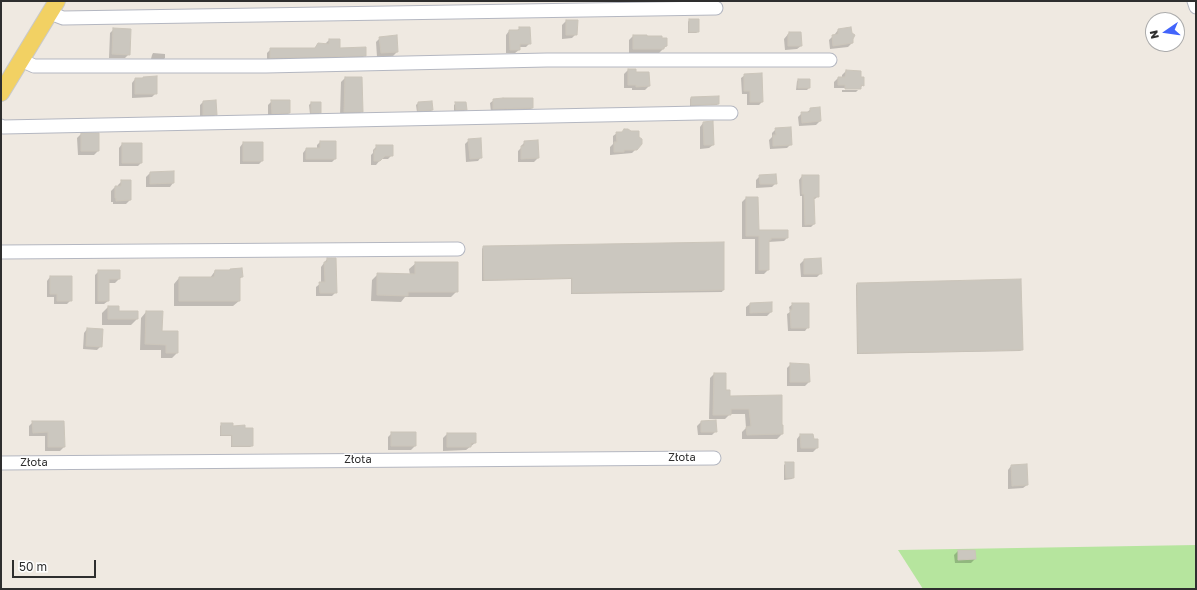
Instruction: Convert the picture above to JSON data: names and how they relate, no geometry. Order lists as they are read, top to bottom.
{
  "streets": {
    "street": ["Złota"]
  },
  "scale_bar": "50 m",
  "north": "left"
}
